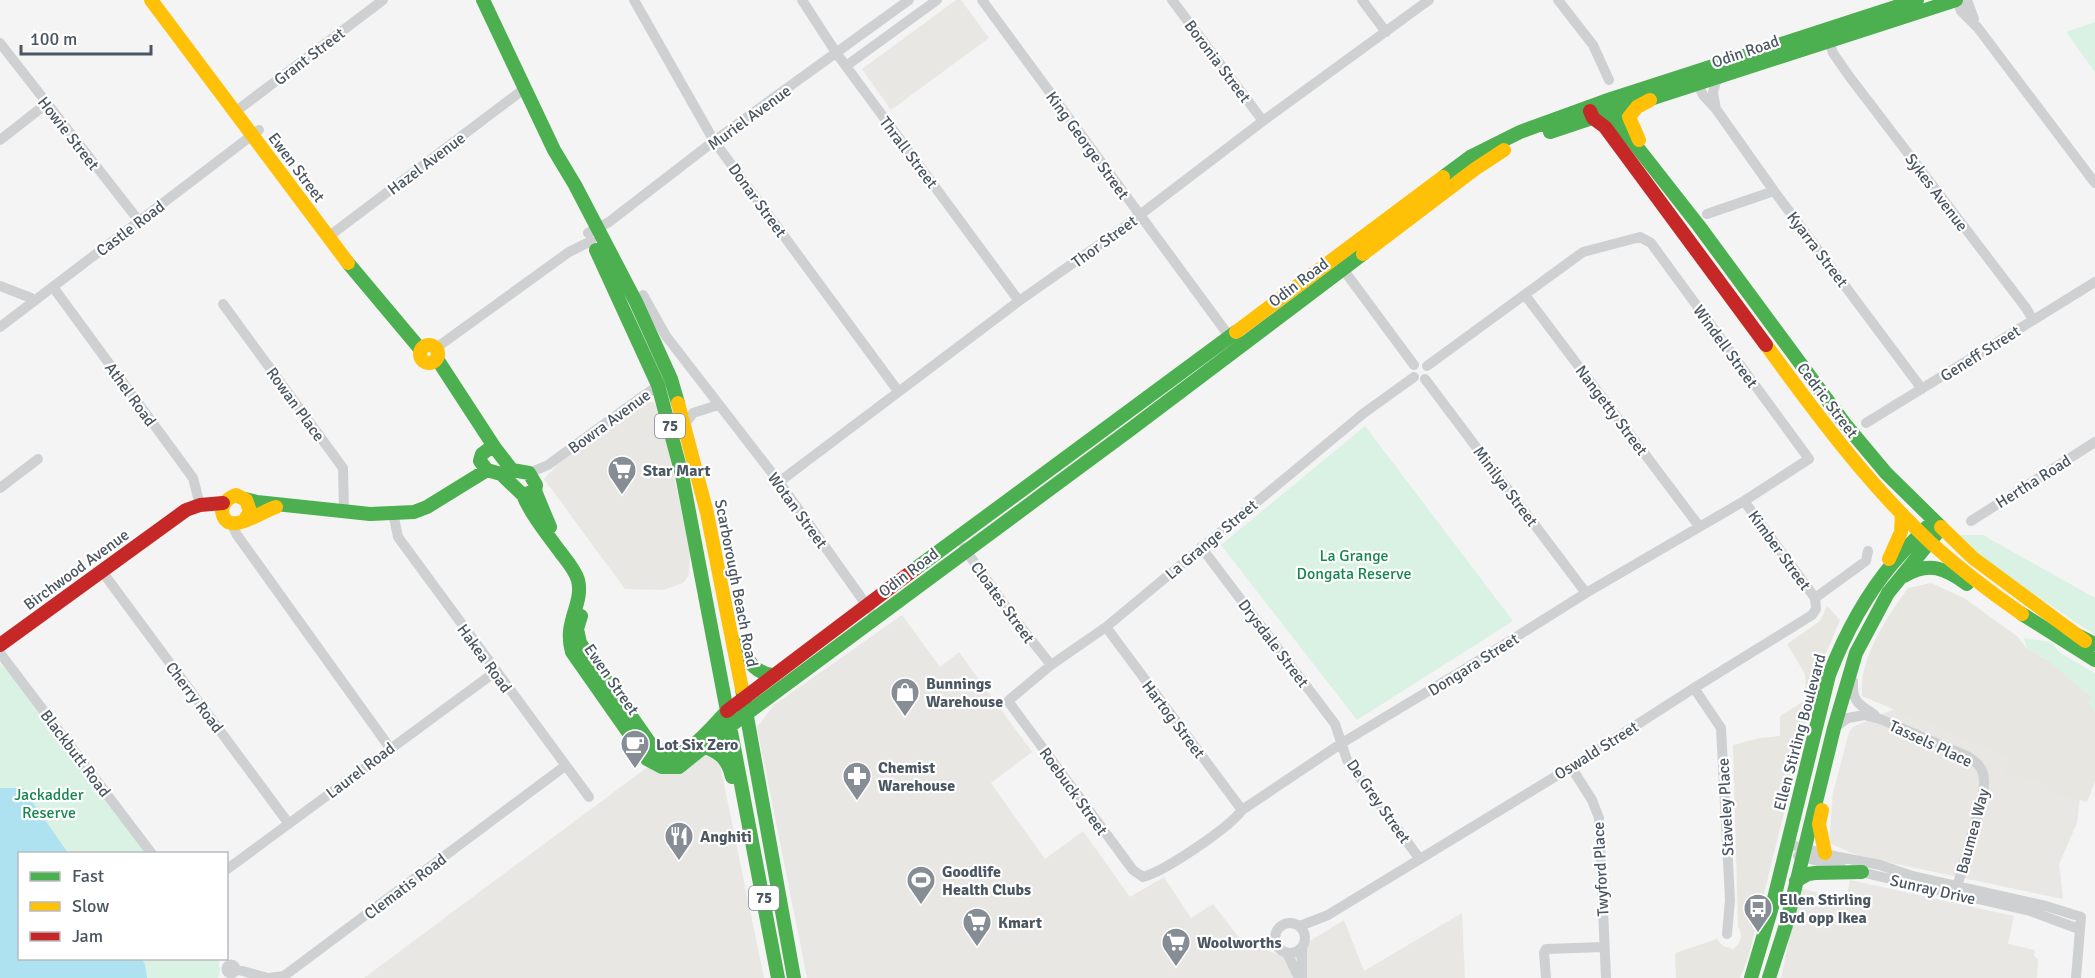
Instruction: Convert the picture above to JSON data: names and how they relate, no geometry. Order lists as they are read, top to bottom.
{
  "streets": {
    "main road": [
      "Odin Road",
      "Ewen Street",
      "Cedric Street",
      "75",
      "Birchwood Avenue",
      "Scarborough Beach Road",
      "Ellen Stirling Boulevard"
    ],
    "street": [
      "Grant Street",
      "Boronia Street",
      "Muriel Avenue",
      "Howie Street",
      "King George Street",
      "Thrall Street",
      "Hazel Avenue",
      "Sykes Avenue",
      "Donar Street",
      "Castle Road",
      "Thor Street",
      "Kyarra Street",
      "Windell Street",
      "Geneff Street",
      "Athel Road",
      "Rowan Place",
      "Nangetty Street",
      "Bowra Avenue",
      "Hertha Road",
      "Minilya Street",
      "Wotan Street",
      "La Grange Street",
      "Kimber Street",
      "Cloates Street",
      "Drysdale Street",
      "Hakea Road",
      "Dongara Street",
      "Cherry Road",
      "Hartog Street",
      "Tassels Place",
      "Oswald Street",
      "Blackbutt Road",
      "Laurel Road",
      "Roebuck Street",
      "De Grey Street",
      "Staveley Place",
      "Baumea Way",
      "Twyford Place",
      "Clematis Road",
      "Sunray Drive"
    ]
  },
  "crossings": [
    ["Odin Road", "King George Street"],
    ["Odin Road", "Ewen Street"],
    ["Odin Road", "Sykes Avenue"],
    ["Odin Road", "Kyarra Street"],
    ["Odin Road", "Cedric Street"],
    ["Odin Road", "Wotan Street"],
    ["Odin Road", "Scarborough Beach Road"],
    ["Odin Road", "Cloates Street"],
    ["Grant Street", "Ewen Street"],
    ["Boronia Street", "Thor Street"],
    ["Muriel Avenue", "Thrall Street"],
    ["Muriel Avenue", "Ewen Street"],
    ["Muriel Avenue", "Donar Street"],
    ["Muriel Avenue", "Scarborough Beach Road"],
    ["Howie Street", "Castle Road"],
    ["King George Street", "Thor Street"],
    ["Thrall Street", "Thor Street"],
    ["Hazel Avenue", "Ewen Street"],
    ["Hazel Avenue", "Scarborough Beach Road"],
    ["Ewen Street", "Castle Road"],
    ["Ewen Street", "Bowra Avenue"],
    ["Ewen Street", "Birchwood Avenue"],
    ["Ewen Street", "Scarborough Beach Road"],
    ["Sykes Avenue", "Geneff Street"],
    ["Donar Street", "Thor Street"],
    ["Castle Road", "Athel Road"],
    ["Thor Street", "Wotan Street"],
    ["Kyarra Street", "Geneff Street"],
    ["Windell Street", "Nangetty Street"],
    ["Windell Street", "Dongara Street"],
    ["Athel Road", "Birchwood Avenue"],
    ["Cedric Street", "Ellen Stirling Boulevard"],
    ["Rowan Place", "Birchwood Avenue"],
    ["Nangetty Street", "Dongara Street"],
    ["Bowra Avenue", "Scarborough Beach Road"],
    ["Minilya Street", "La Grange Street"],
    ["Minilya Street", "Dongara Street"],
    ["La Grange Street", "Cloates Street"],
    ["La Grange Street", "Drysdale Street"],
    ["La Grange Street", "Hartog Street"],
    ["La Grange Street", "Roebuck Street"],
    ["Kimber Street", "Dongara Street"],
    ["Kimber Street", "Oswald Street"],
    ["Birchwood Avenue", "Hakea Road"],
    ["Birchwood Avenue", "Cherry Road"],
    ["Drysdale Street", "Dongara Street"],
    ["Drysdale Street", "De Grey Street"],
    ["Hakea Road", "Laurel Road"],
    ["Hakea Road", "Clematis Road"],
    ["Dongara Street", "Hartog Street"],
    ["Dongara Street", "Roebuck Street"],
    ["Dongara Street", "De Grey Street"],
    ["Cherry Road", "Laurel Road"],
    ["Ellen Stirling Boulevard", "Tassels Place"],
    ["Ellen Stirling Boulevard", "Sunray Drive"],
    ["Tassels Place", "Baumea Way"],
    ["Oswald Street", "De Grey Street"],
    ["Oswald Street", "Staveley Place"],
    ["Oswald Street", "Twyford Place"],
    ["Baumea Way", "Sunray Drive"]
  ],
  "parks": ["La Grange Dongata Reserve", "Jackadder Reserve"],
  "places": {
    "supermarket": ["Star Mart", "Kmart", "Woolworths"],
    "shop": ["Bunnings Warehouse"],
    "cafe": ["Lot Six Zero"],
    "pharmacy": ["Chemist Warehouse"],
    "restaurant": ["Anghiti"],
    "sports": ["Goodlife Health Clubs"],
    "bus stop": ["Ellen Stirling Bvd opp Ikea"]
  },
  "legend": ["Fast", "Slow", "Jam"],
  "scale_bar": "100 m"
}
